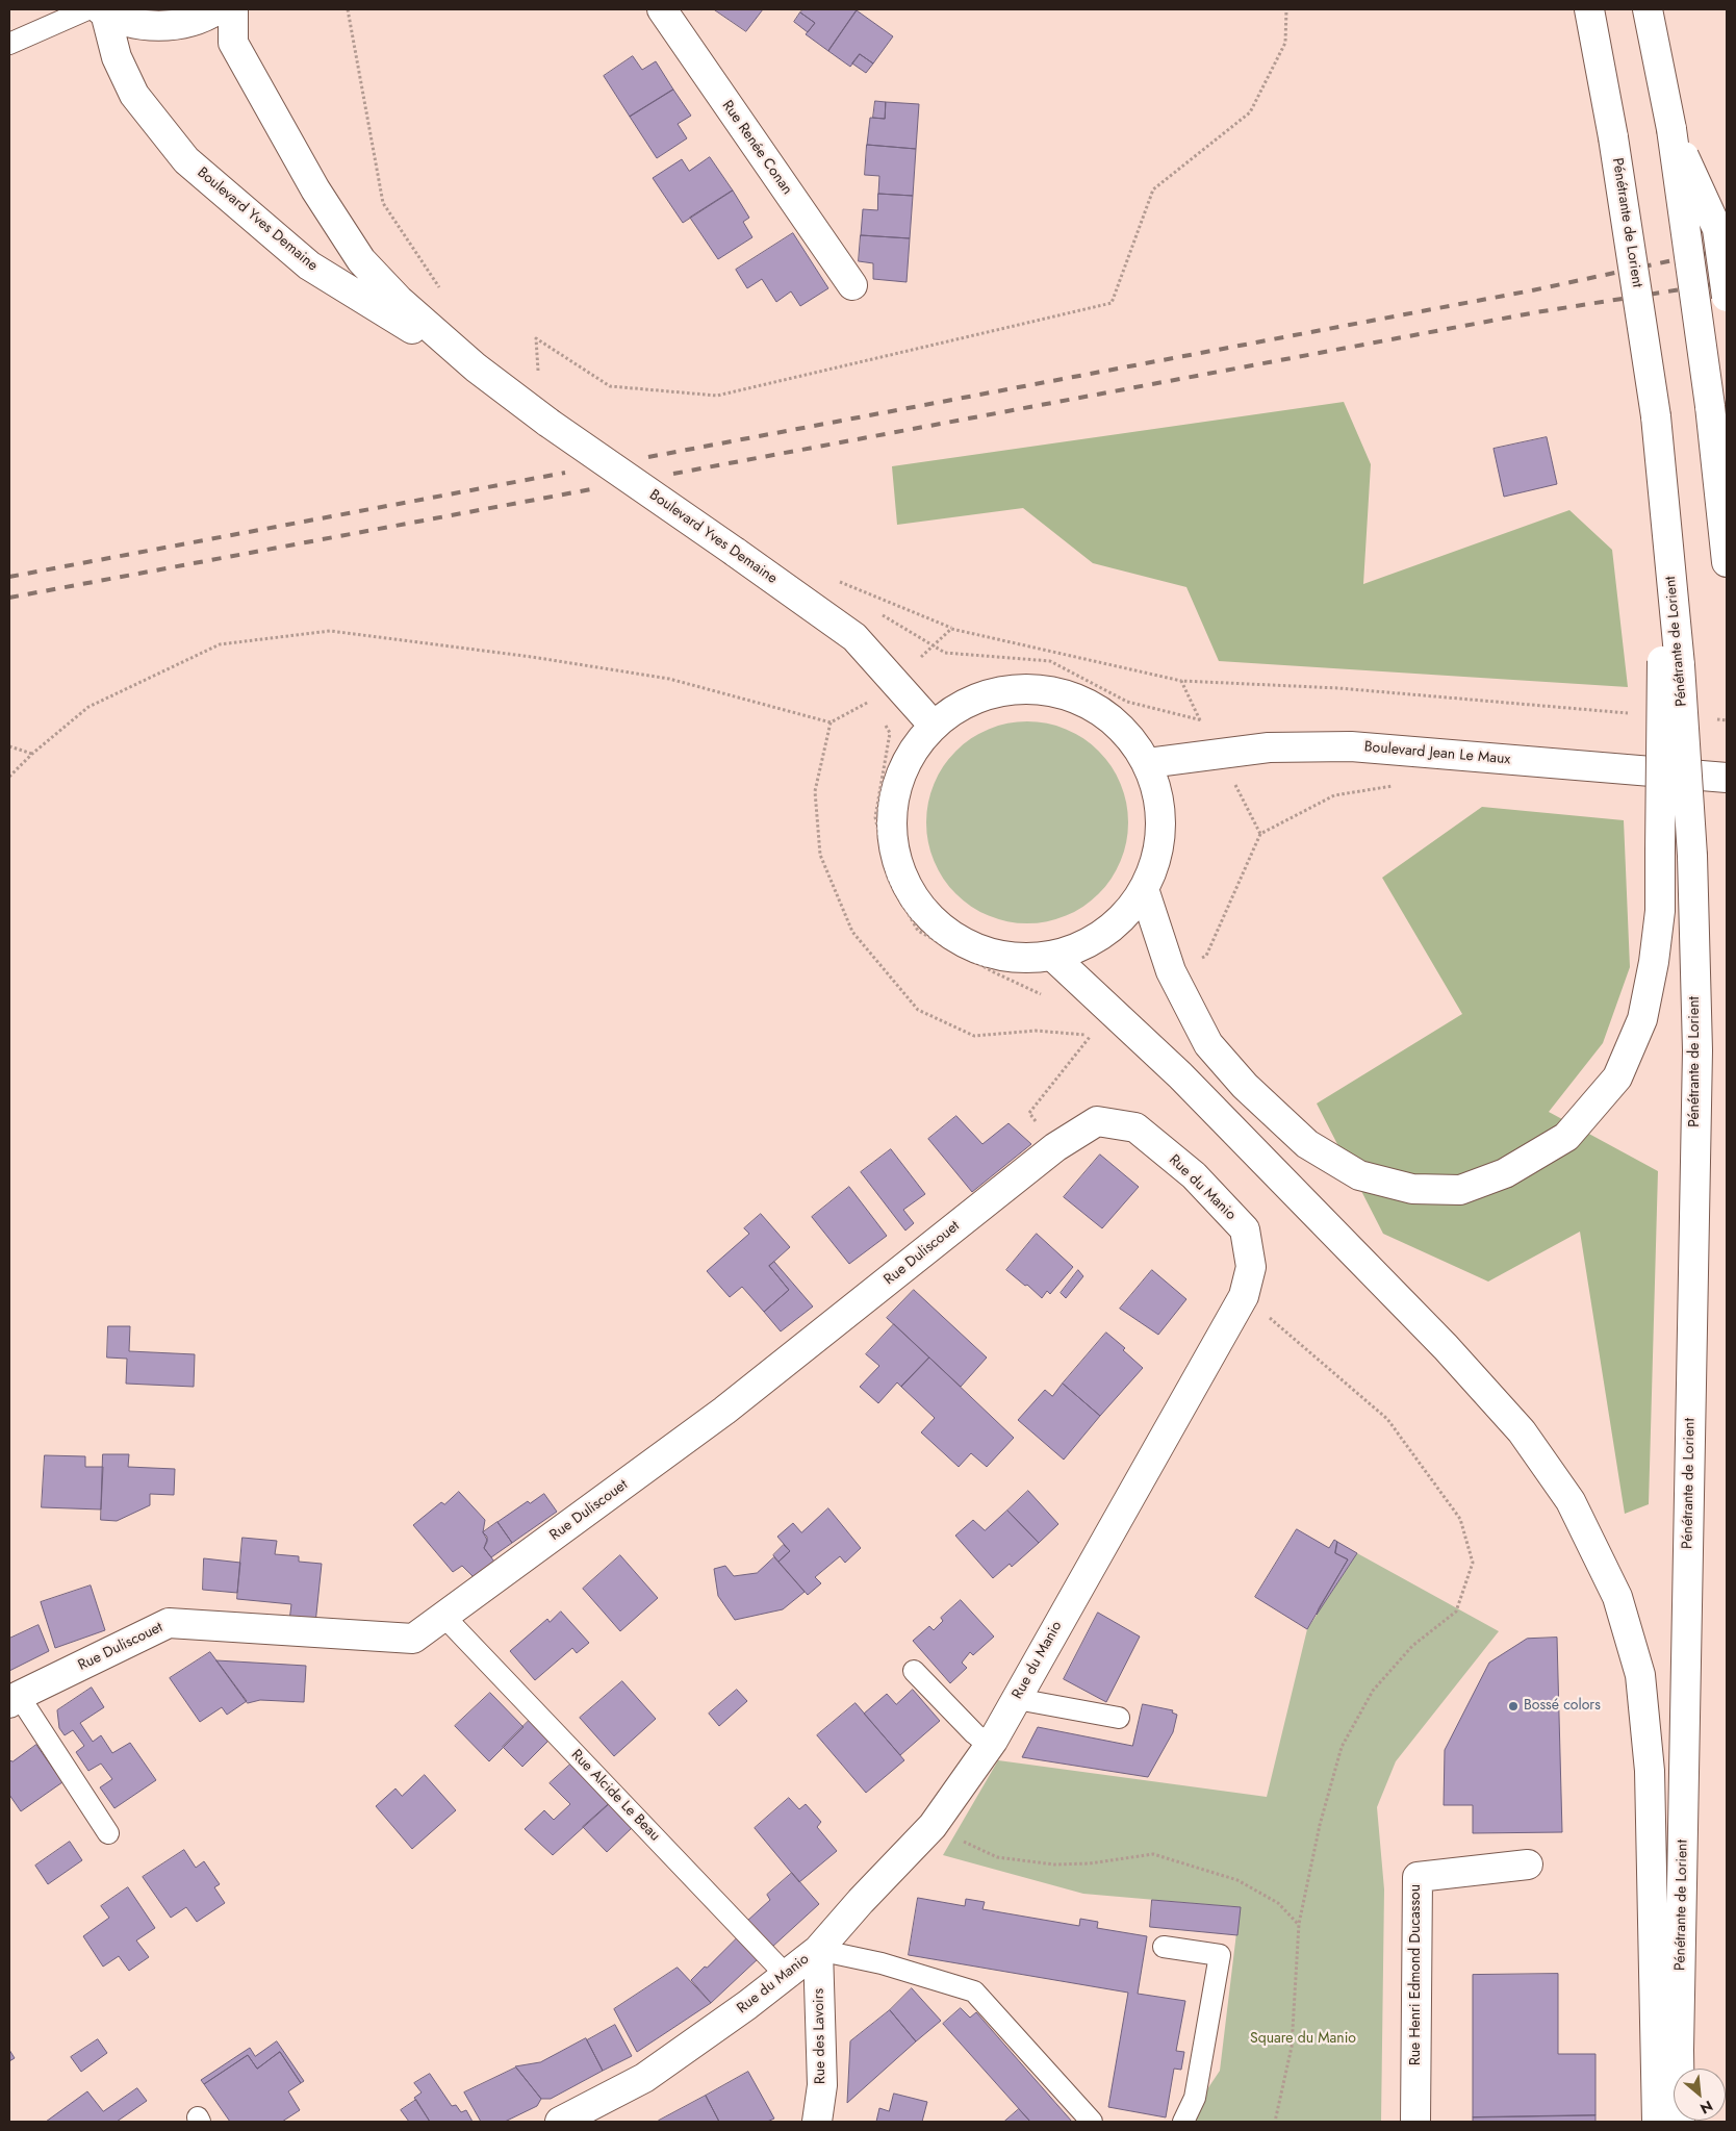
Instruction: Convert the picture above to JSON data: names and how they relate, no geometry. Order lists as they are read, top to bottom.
{
  "streets": {
    "main road": [
      "Rue Renée Conan",
      "Boulevard Yves Demaine",
      "Pénétrante de Lorient",
      "Boulevard Jean Le Maux",
      "Rue du Manio",
      "Rue Duliscouet",
      "Rue Henri Edmond Ducassou",
      "Rue des Lavoirs"
    ],
    "lane": ["Rue Alcide Le Beau"]
  },
  "crossings": [
    ["Rue du Manio", "Rue Duliscouet"],
    ["Rue du Manio", "Rue Alcide Le Beau"],
    ["Rue du Manio", "Rue des Lavoirs"],
    ["Rue Duliscouet", "Rue Alcide Le Beau"]
  ],
  "parks": ["Square du Manio"],
  "places": ["Bossé colors"],
  "north": "bottom right"
}
